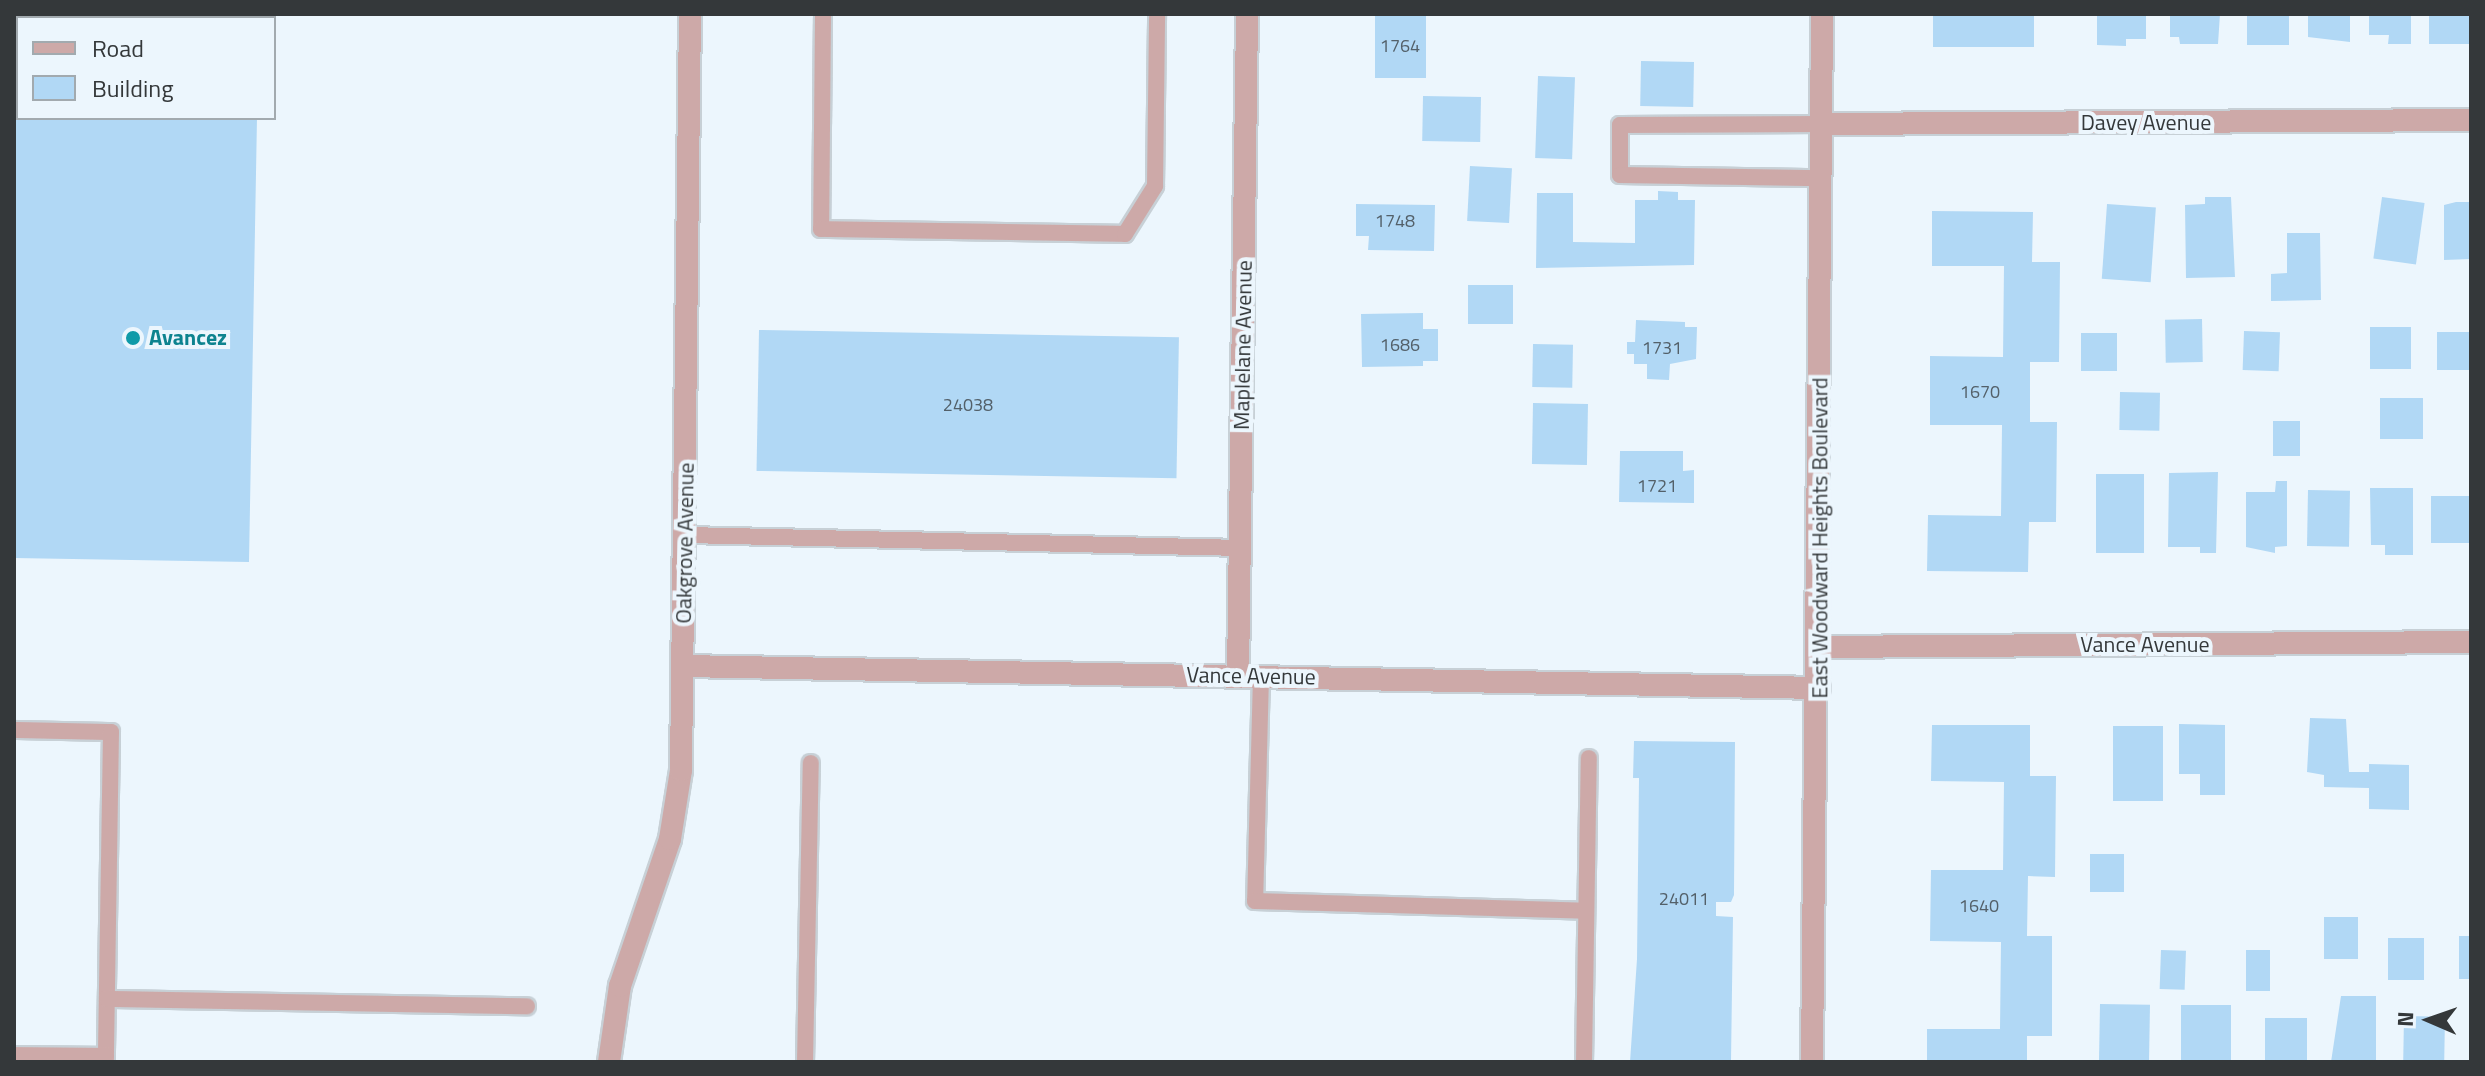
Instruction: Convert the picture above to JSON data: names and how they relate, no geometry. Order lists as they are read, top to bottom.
{
  "streets": {
    "street": [
      "Davey Avenue",
      "Maplelane Avenue",
      "East Woodward Heights Boulevard",
      "Oakgrove Avenue",
      "Vance Avenue"
    ]
  },
  "crossings": [
    ["Davey Avenue", "East Woodward Heights Boulevard"],
    ["Maplelane Avenue", "Vance Avenue"],
    ["East Woodward Heights Boulevard", "Vance Avenue"],
    ["Oakgrove Avenue", "Vance Avenue"]
  ],
  "places": ["Avancez"],
  "house_numbers": [
    "1764",
    "1748",
    "1686",
    "1731",
    "1670",
    "24038",
    "1721",
    "24011",
    "1640"
  ],
  "legend": ["Road", "Building"],
  "north": "left"
}
